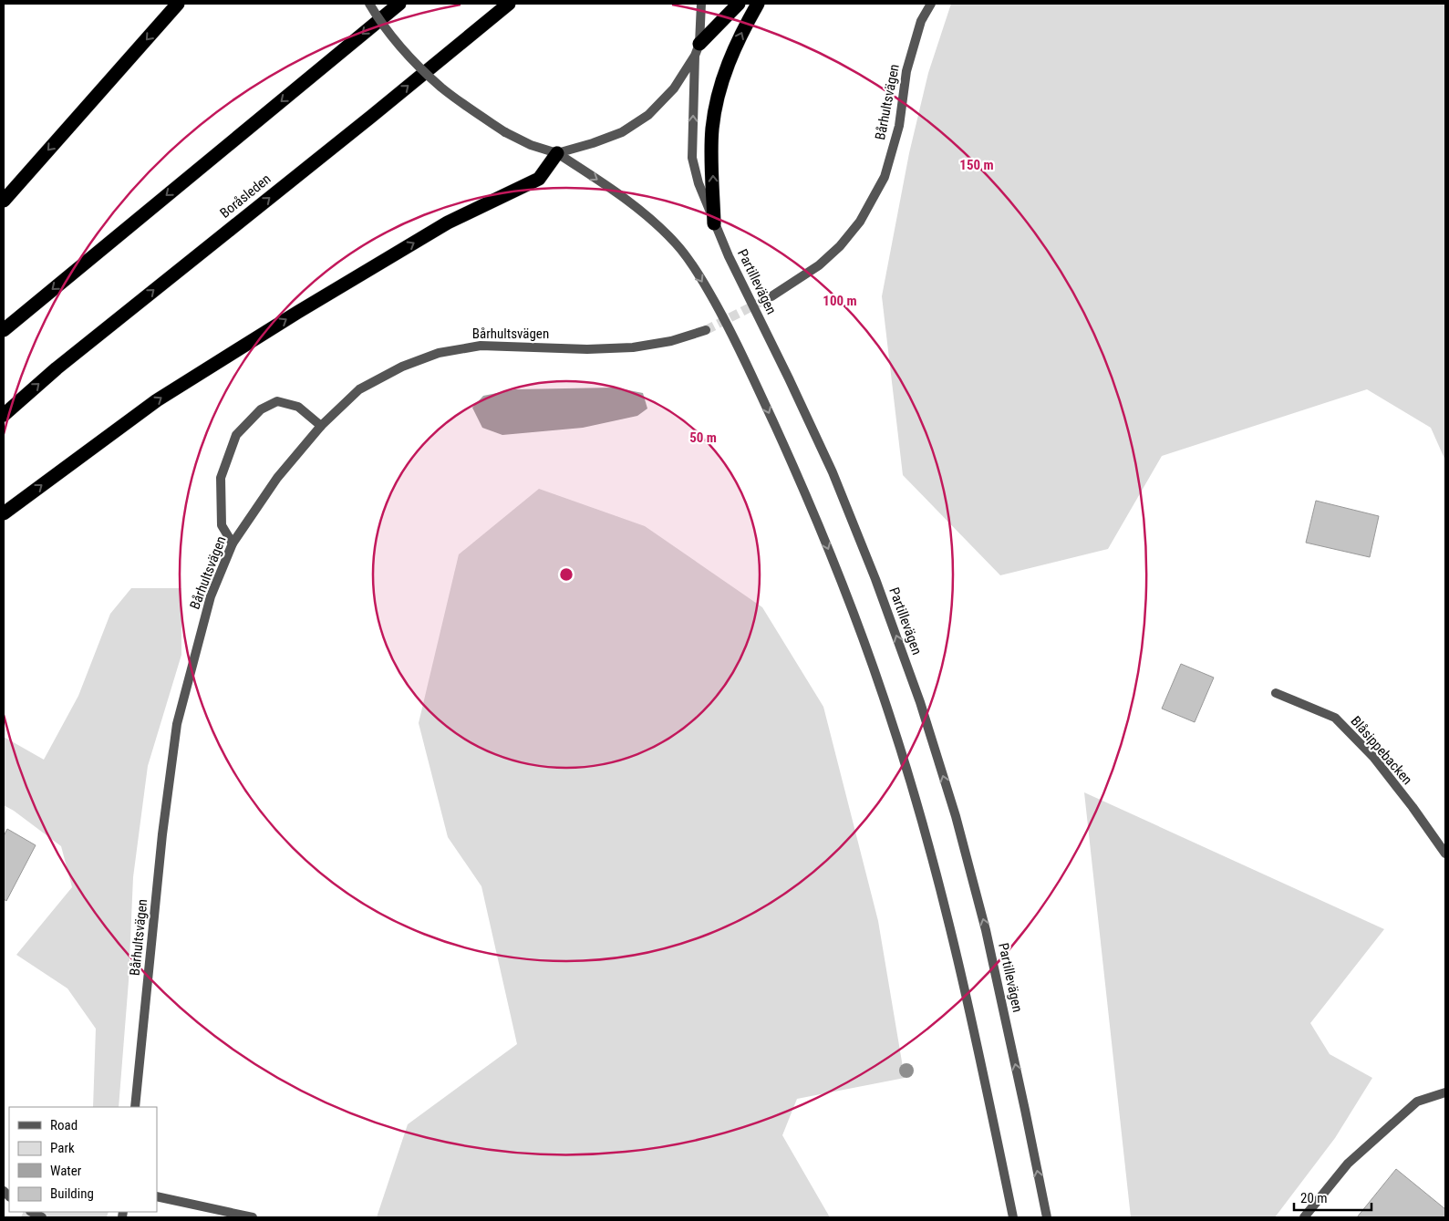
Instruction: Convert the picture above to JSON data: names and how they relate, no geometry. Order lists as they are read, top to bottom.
{
  "streets": {
    "highway": ["Boråsleden"],
    "street": ["Bårhultsvägen", "Partillevägen", "Blåsippebacken"]
  },
  "legend": [
    "Road",
    "Park",
    "Water",
    "Building"
  ],
  "scale_bar": "20 m",
  "rings": ["150 m", "100 m", "50 m"]
}
